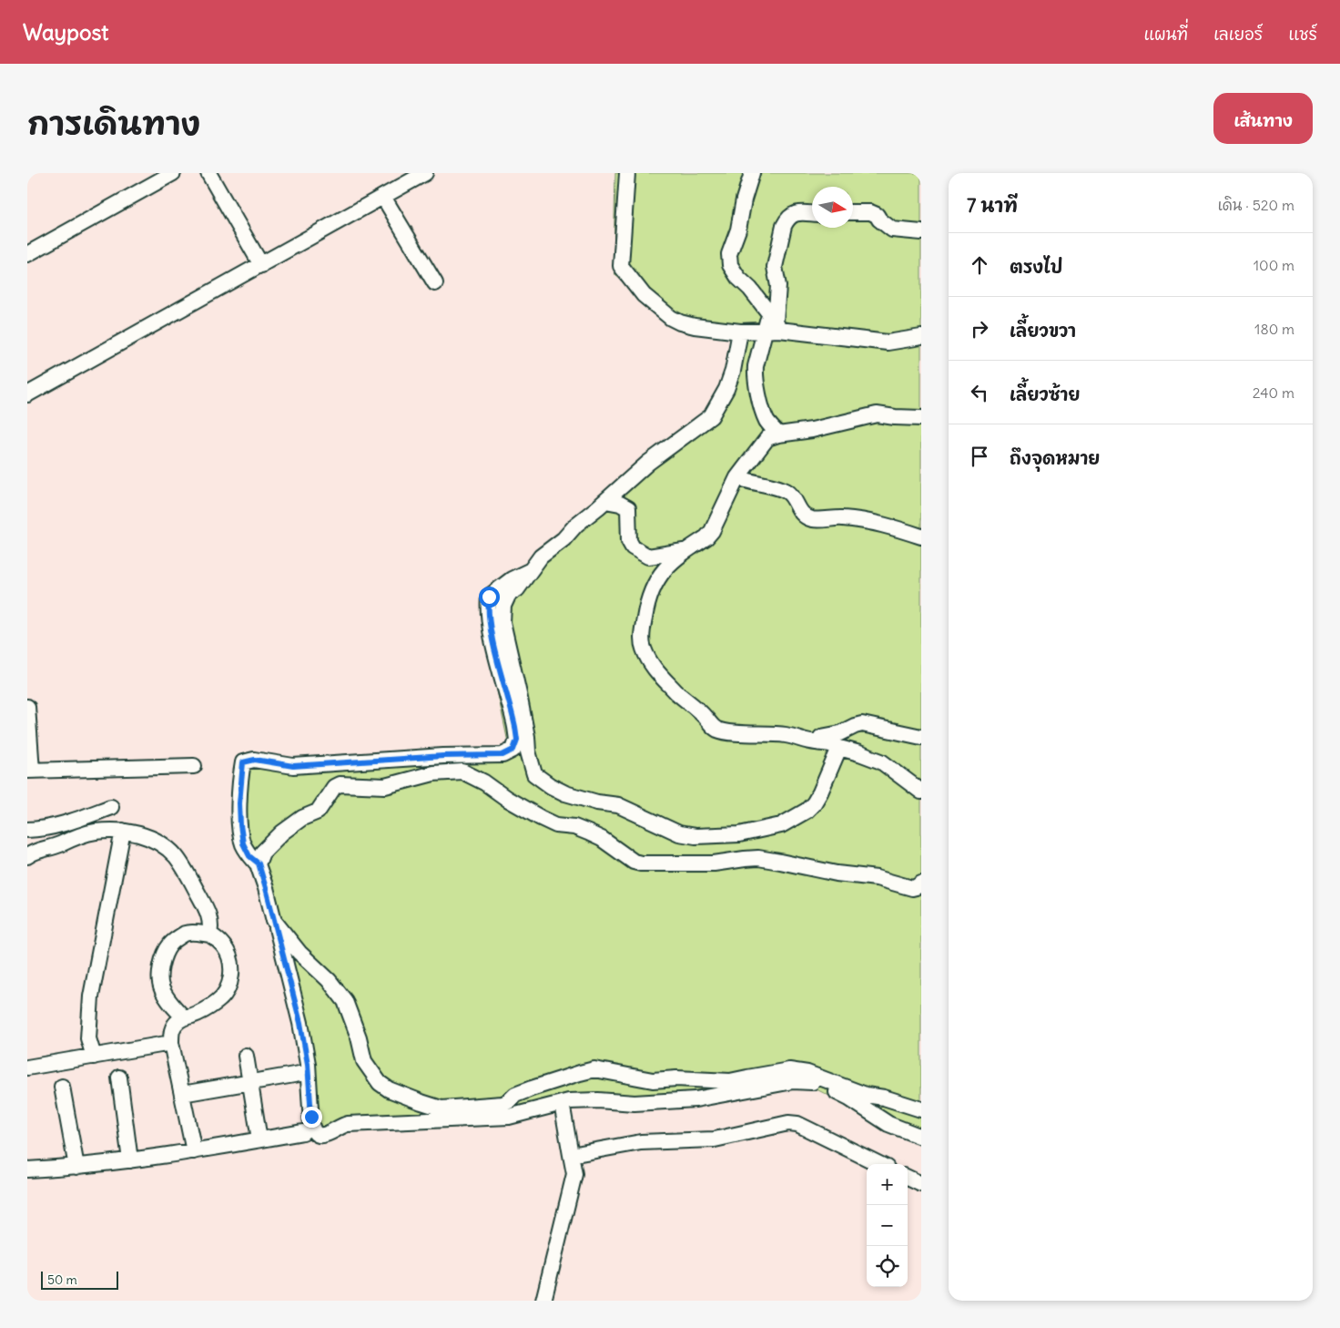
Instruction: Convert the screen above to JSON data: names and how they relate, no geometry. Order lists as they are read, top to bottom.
{
  "scale_bar": "50 m",
  "north": "right",
  "page": {
    "header": "Waypost",
    "nav": ["แผนที่", "เลเยอร์", "แชร์"],
    "title": "การเดินทาง",
    "buttons": "เส้นทาง",
    "heading": ["7 นาที", "เดิน · 520 m"],
    "list": [
      ["ตรงไป", "100 m"],
      ["เลี้ยวขวา", "180 m"],
      ["เลี้ยวซ้าย", "240 m"],
      "ถึงจุดหมาย"
    ],
    "map_buttons": ["+", "−"],
    "scale": "50 m"
  }
}
